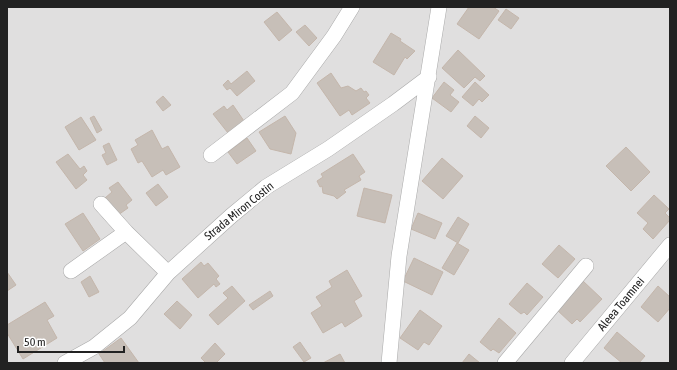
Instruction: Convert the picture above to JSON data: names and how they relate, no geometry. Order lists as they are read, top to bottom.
{
  "streets": {
    "street": ["Strada Miron Costin", "Aleea Toamnei"]
  },
  "scale_bar": "50 m"
}
